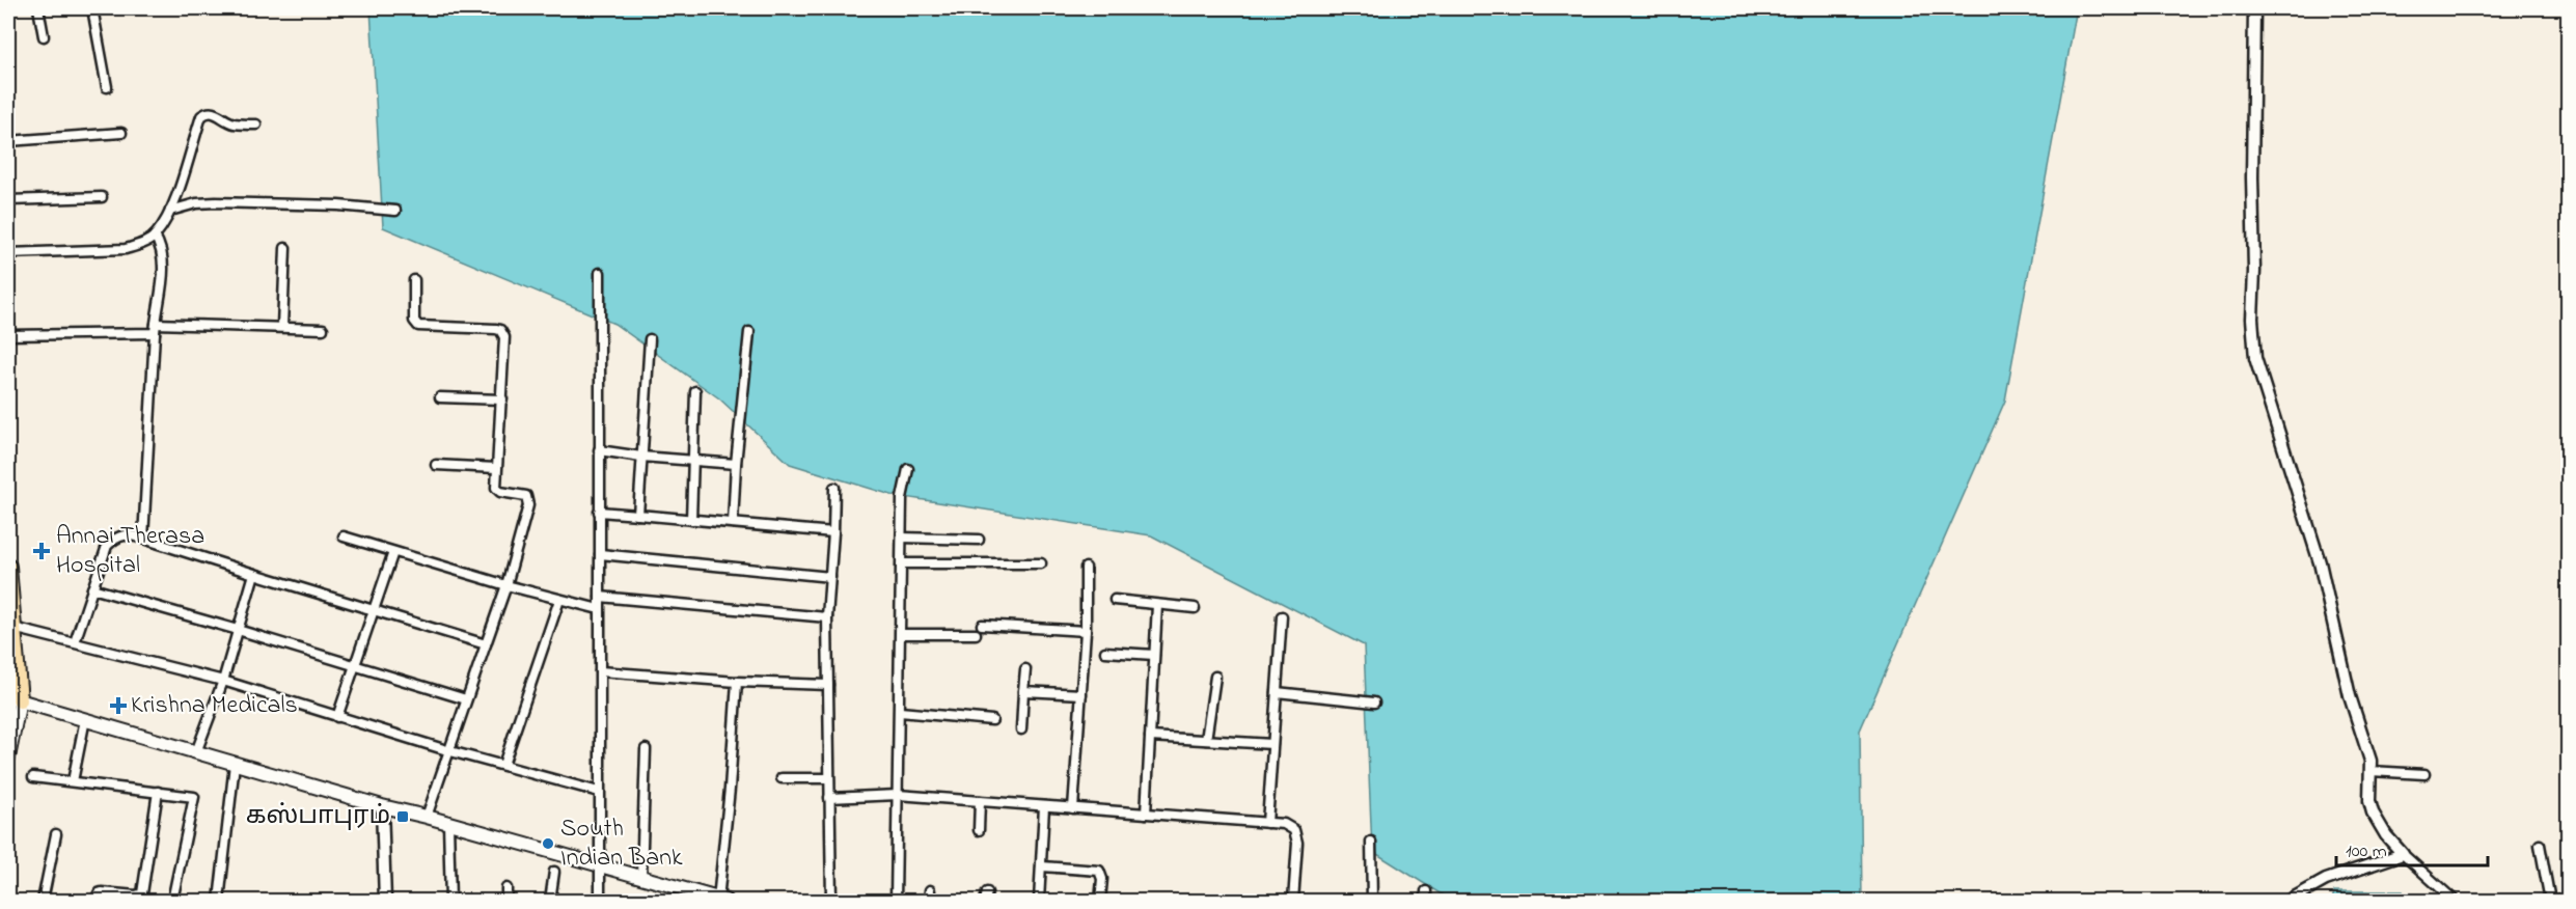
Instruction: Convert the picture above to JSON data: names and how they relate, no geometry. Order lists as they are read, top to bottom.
{
  "places": {
    "health": ["Annai Therasa Hospital", "Krishna Medicals"],
    "transit": ["கஸ்பாபுரம்"],
    "other": ["South Indian Bank"]
  },
  "scale_bar": "100 m"
}
